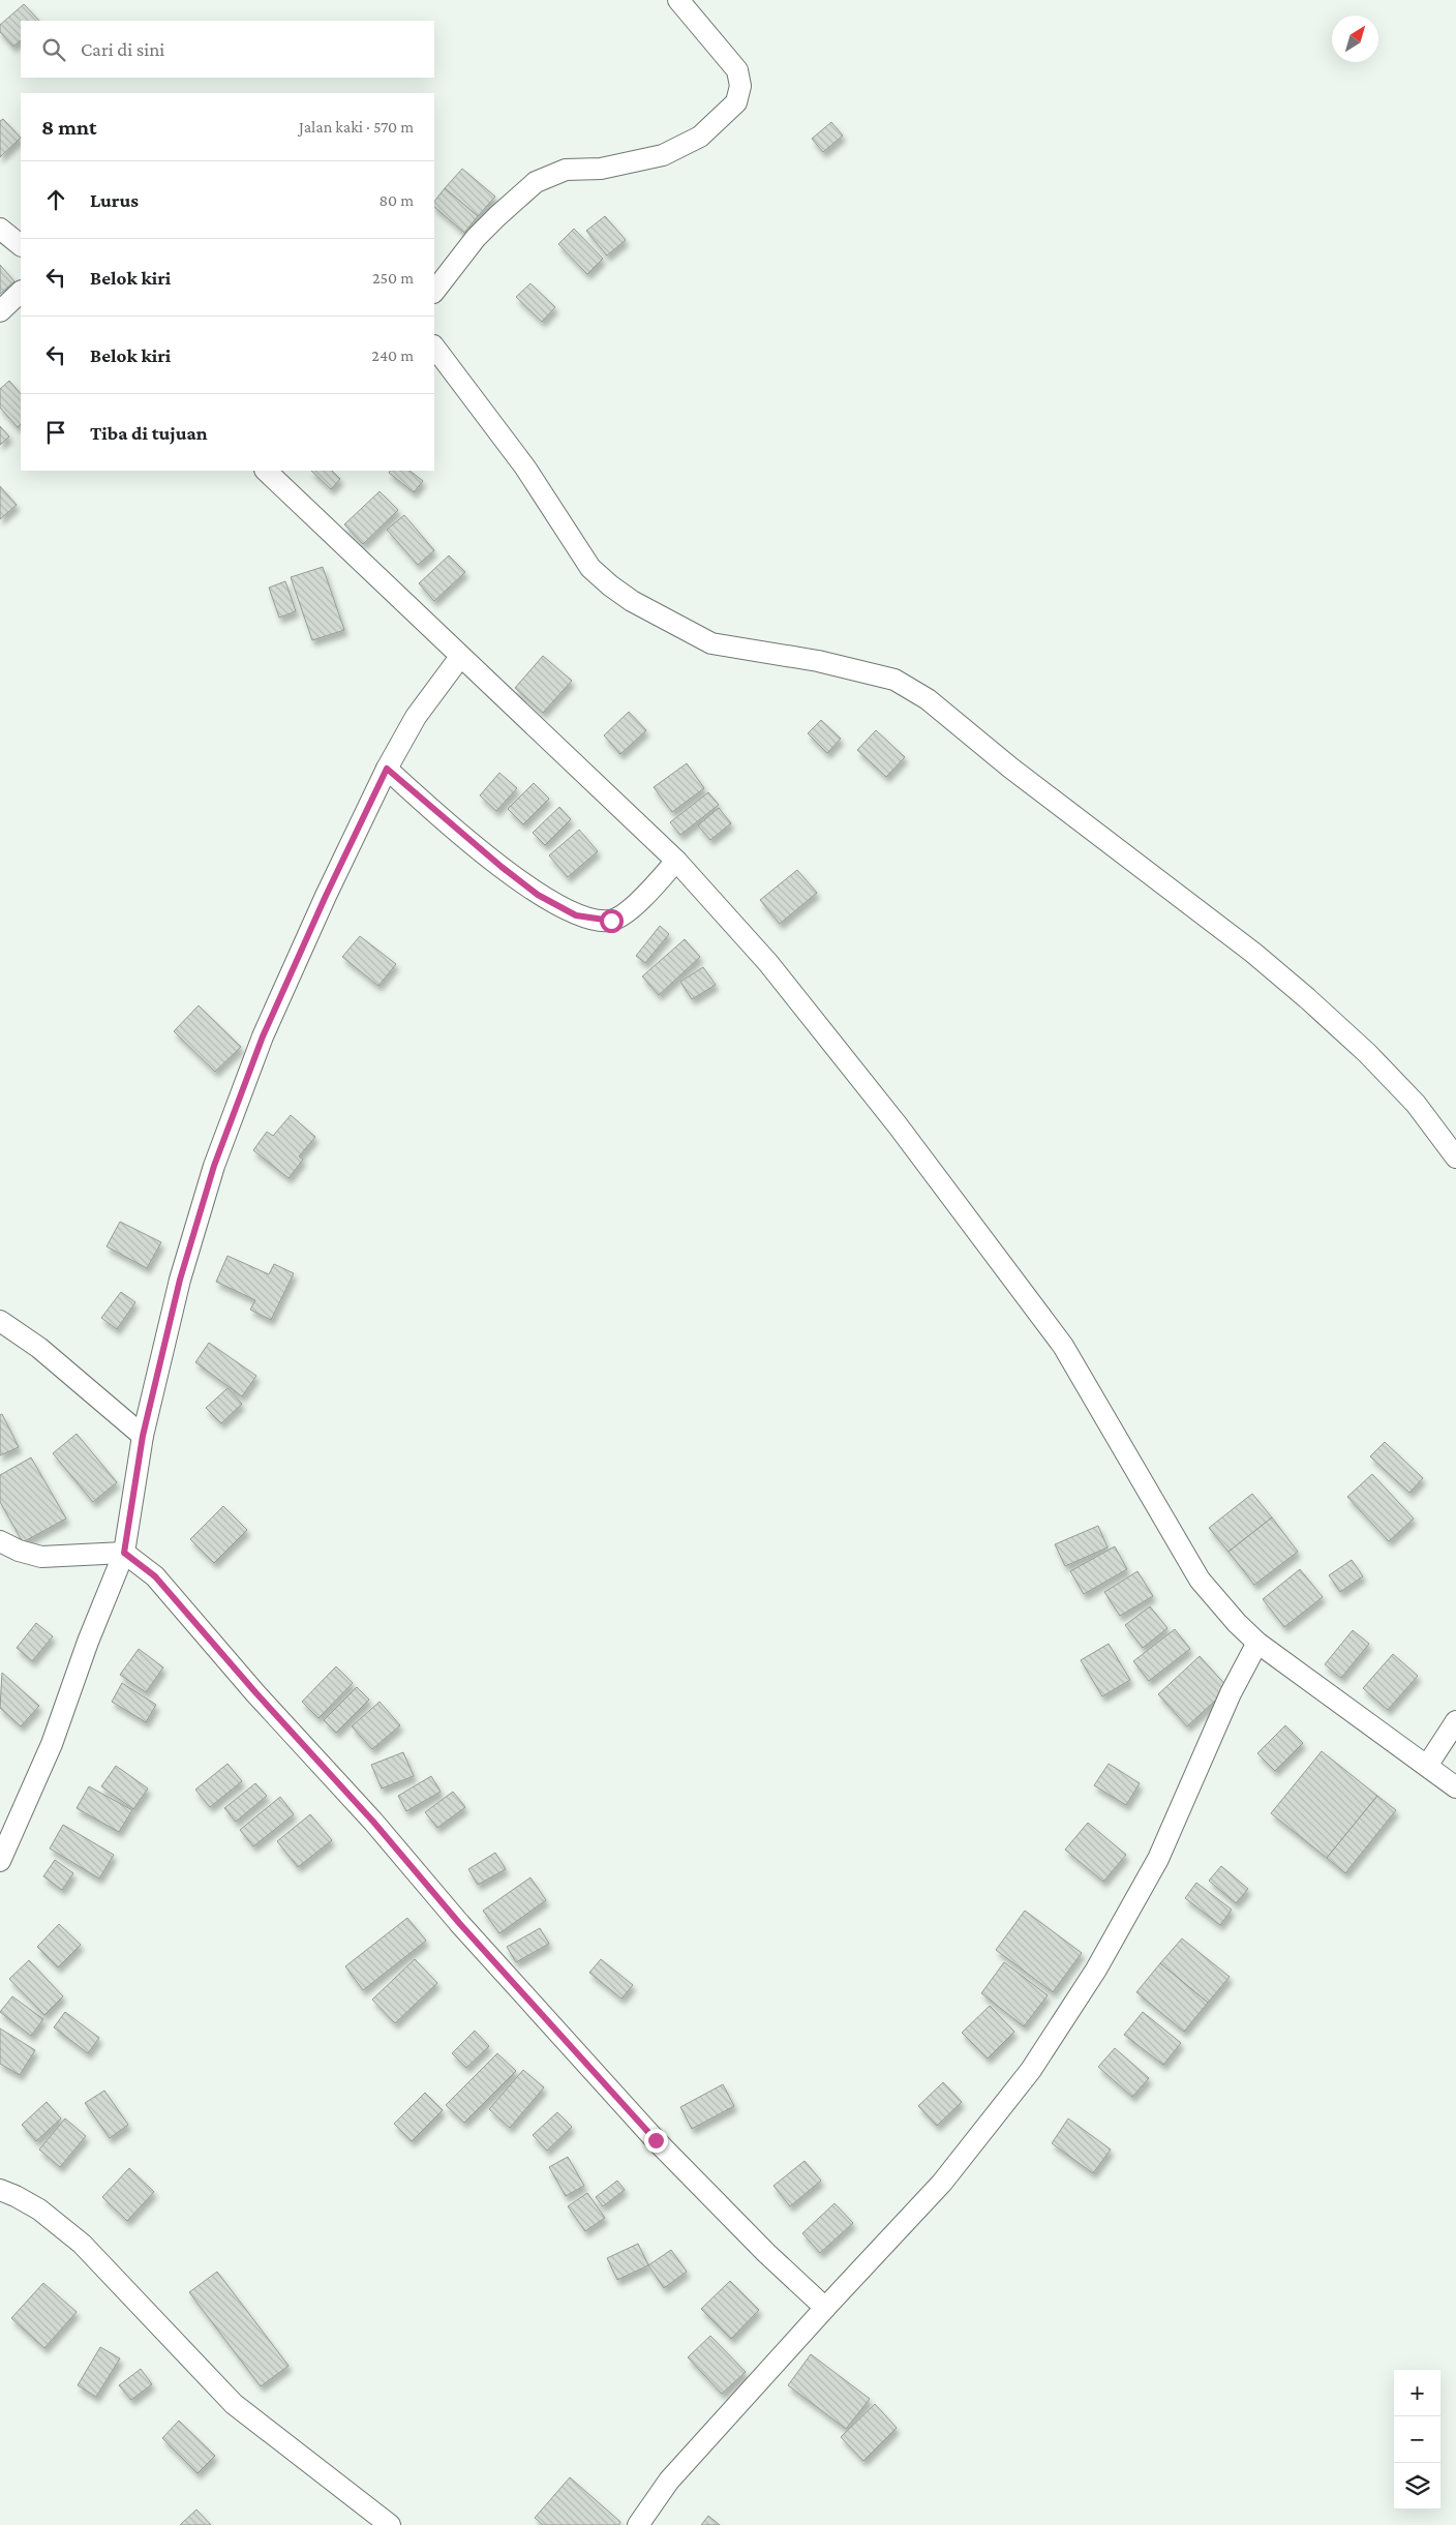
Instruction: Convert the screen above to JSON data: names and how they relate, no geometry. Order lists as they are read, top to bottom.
{
  "north": "top right",
  "page": {
    "search": "Cari di sini",
    "heading": ["8 mnt", "Jalan kaki · 570 m"],
    "list": [
      ["Lurus", "80 m"],
      ["Belok kiri", "250 m"],
      ["Belok kiri", "240 m"],
      "Tiba di tujuan"
    ],
    "map_buttons": ["+", "−"]
  }
}
